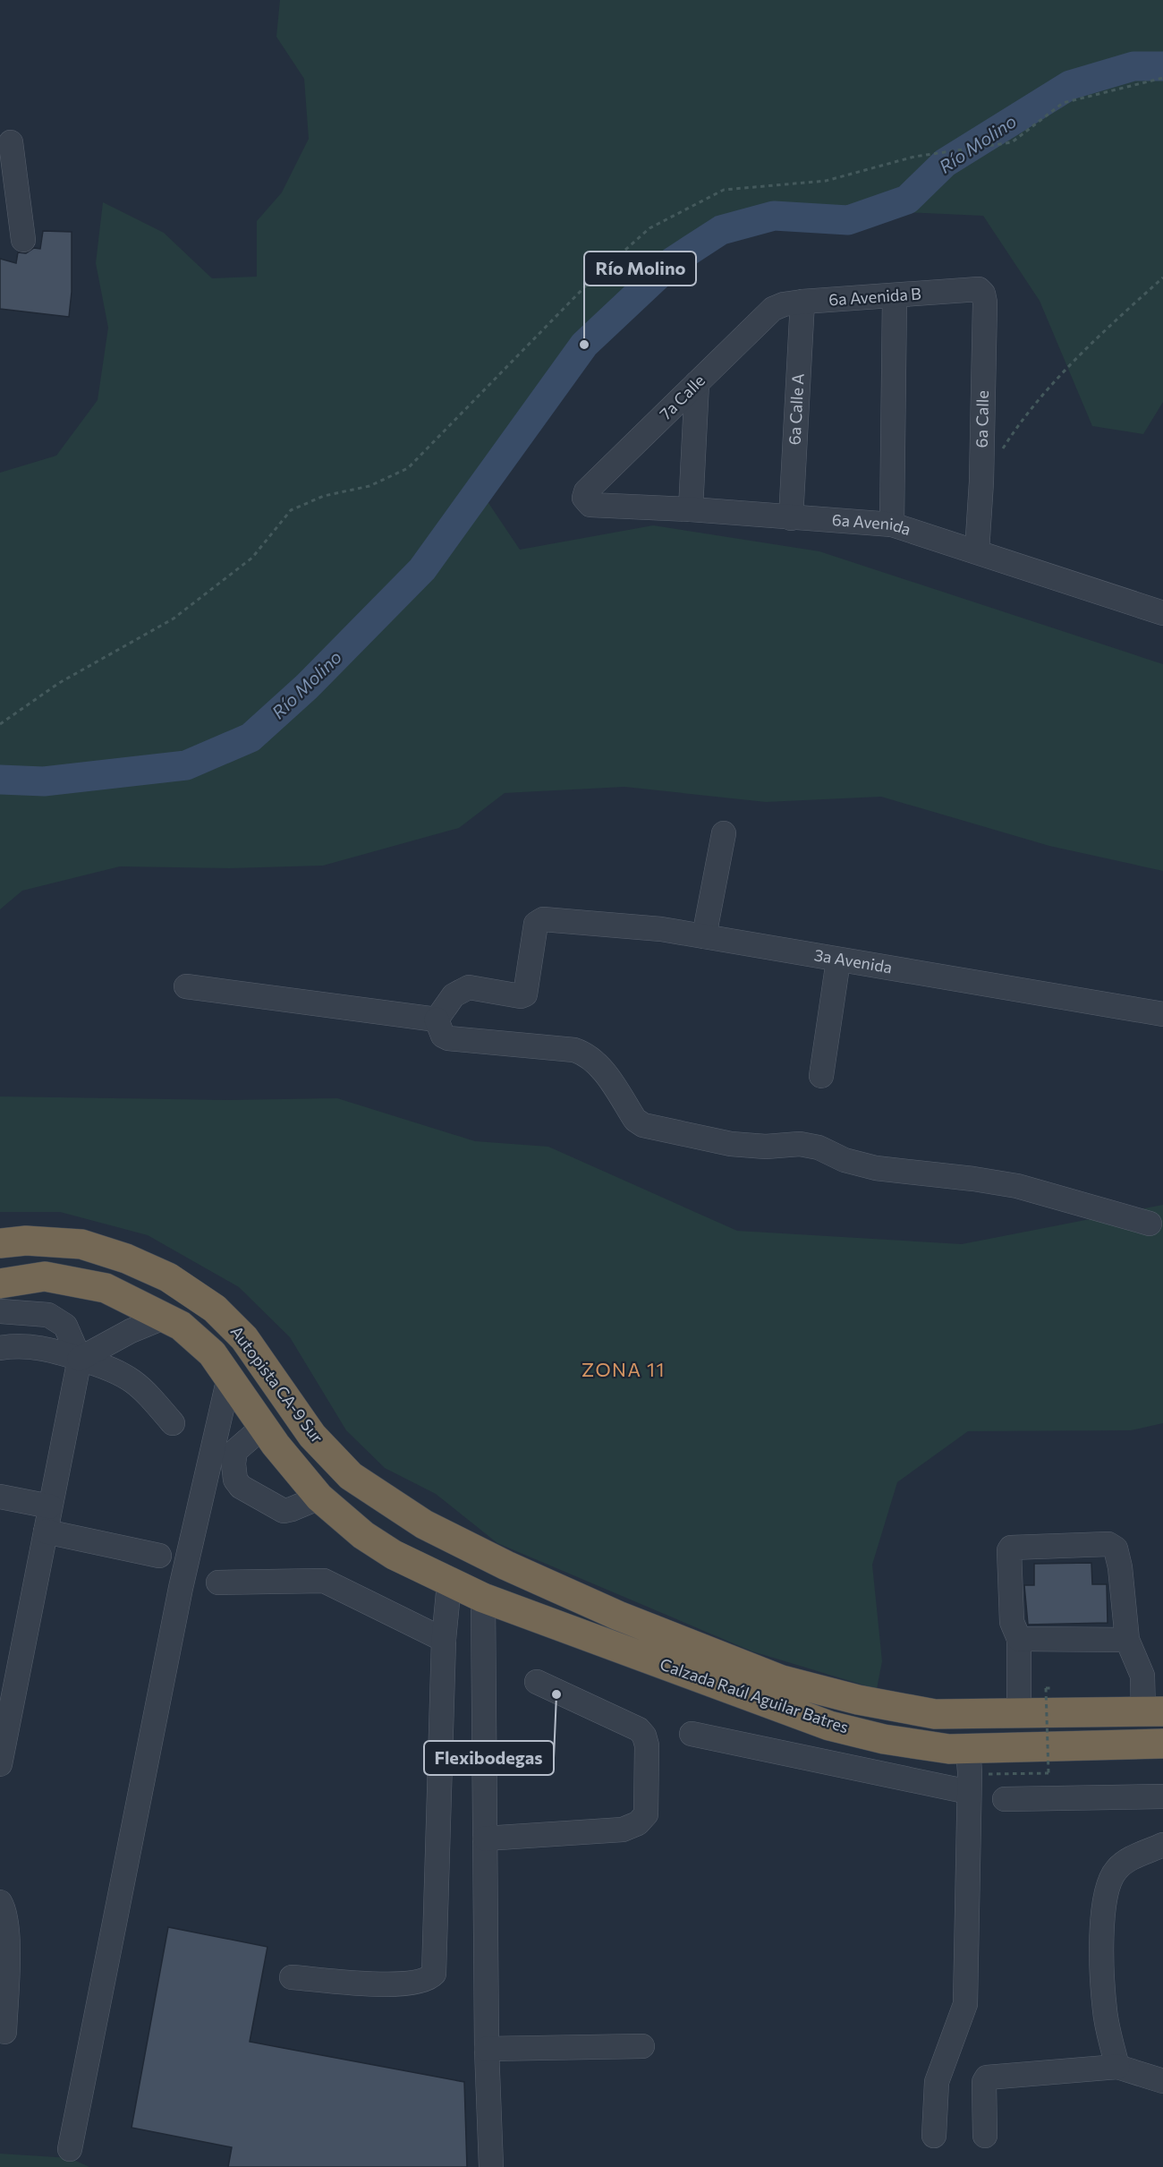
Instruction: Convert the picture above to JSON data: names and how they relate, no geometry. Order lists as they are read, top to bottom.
{
  "streets": {
    "highway": ["Autopista CA-9 Sur", "Calzada Raúl Aguilar Batres"],
    "street": [
      "6a Avenida B",
      "7a Calle",
      "6a Calle A",
      "6a Calle",
      "6a Avenida",
      "3a Avenida"
    ]
  },
  "crossings": [
    ["6a Avenida B", "7a Calle"],
    ["6a Avenida B", "6a Calle A"],
    ["6a Avenida B", "6a Calle"],
    ["7a Calle", "6a Avenida"],
    ["6a Calle A", "6a Avenida"],
    ["6a Calle", "6a Avenida"],
    ["Autopista CA-9 Sur", "Calzada Raúl Aguilar Batres"]
  ],
  "districts": ["ZONA 11"],
  "water": ["Río Molino"],
  "places": ["Río Molino", "Flexibodegas"]
}
